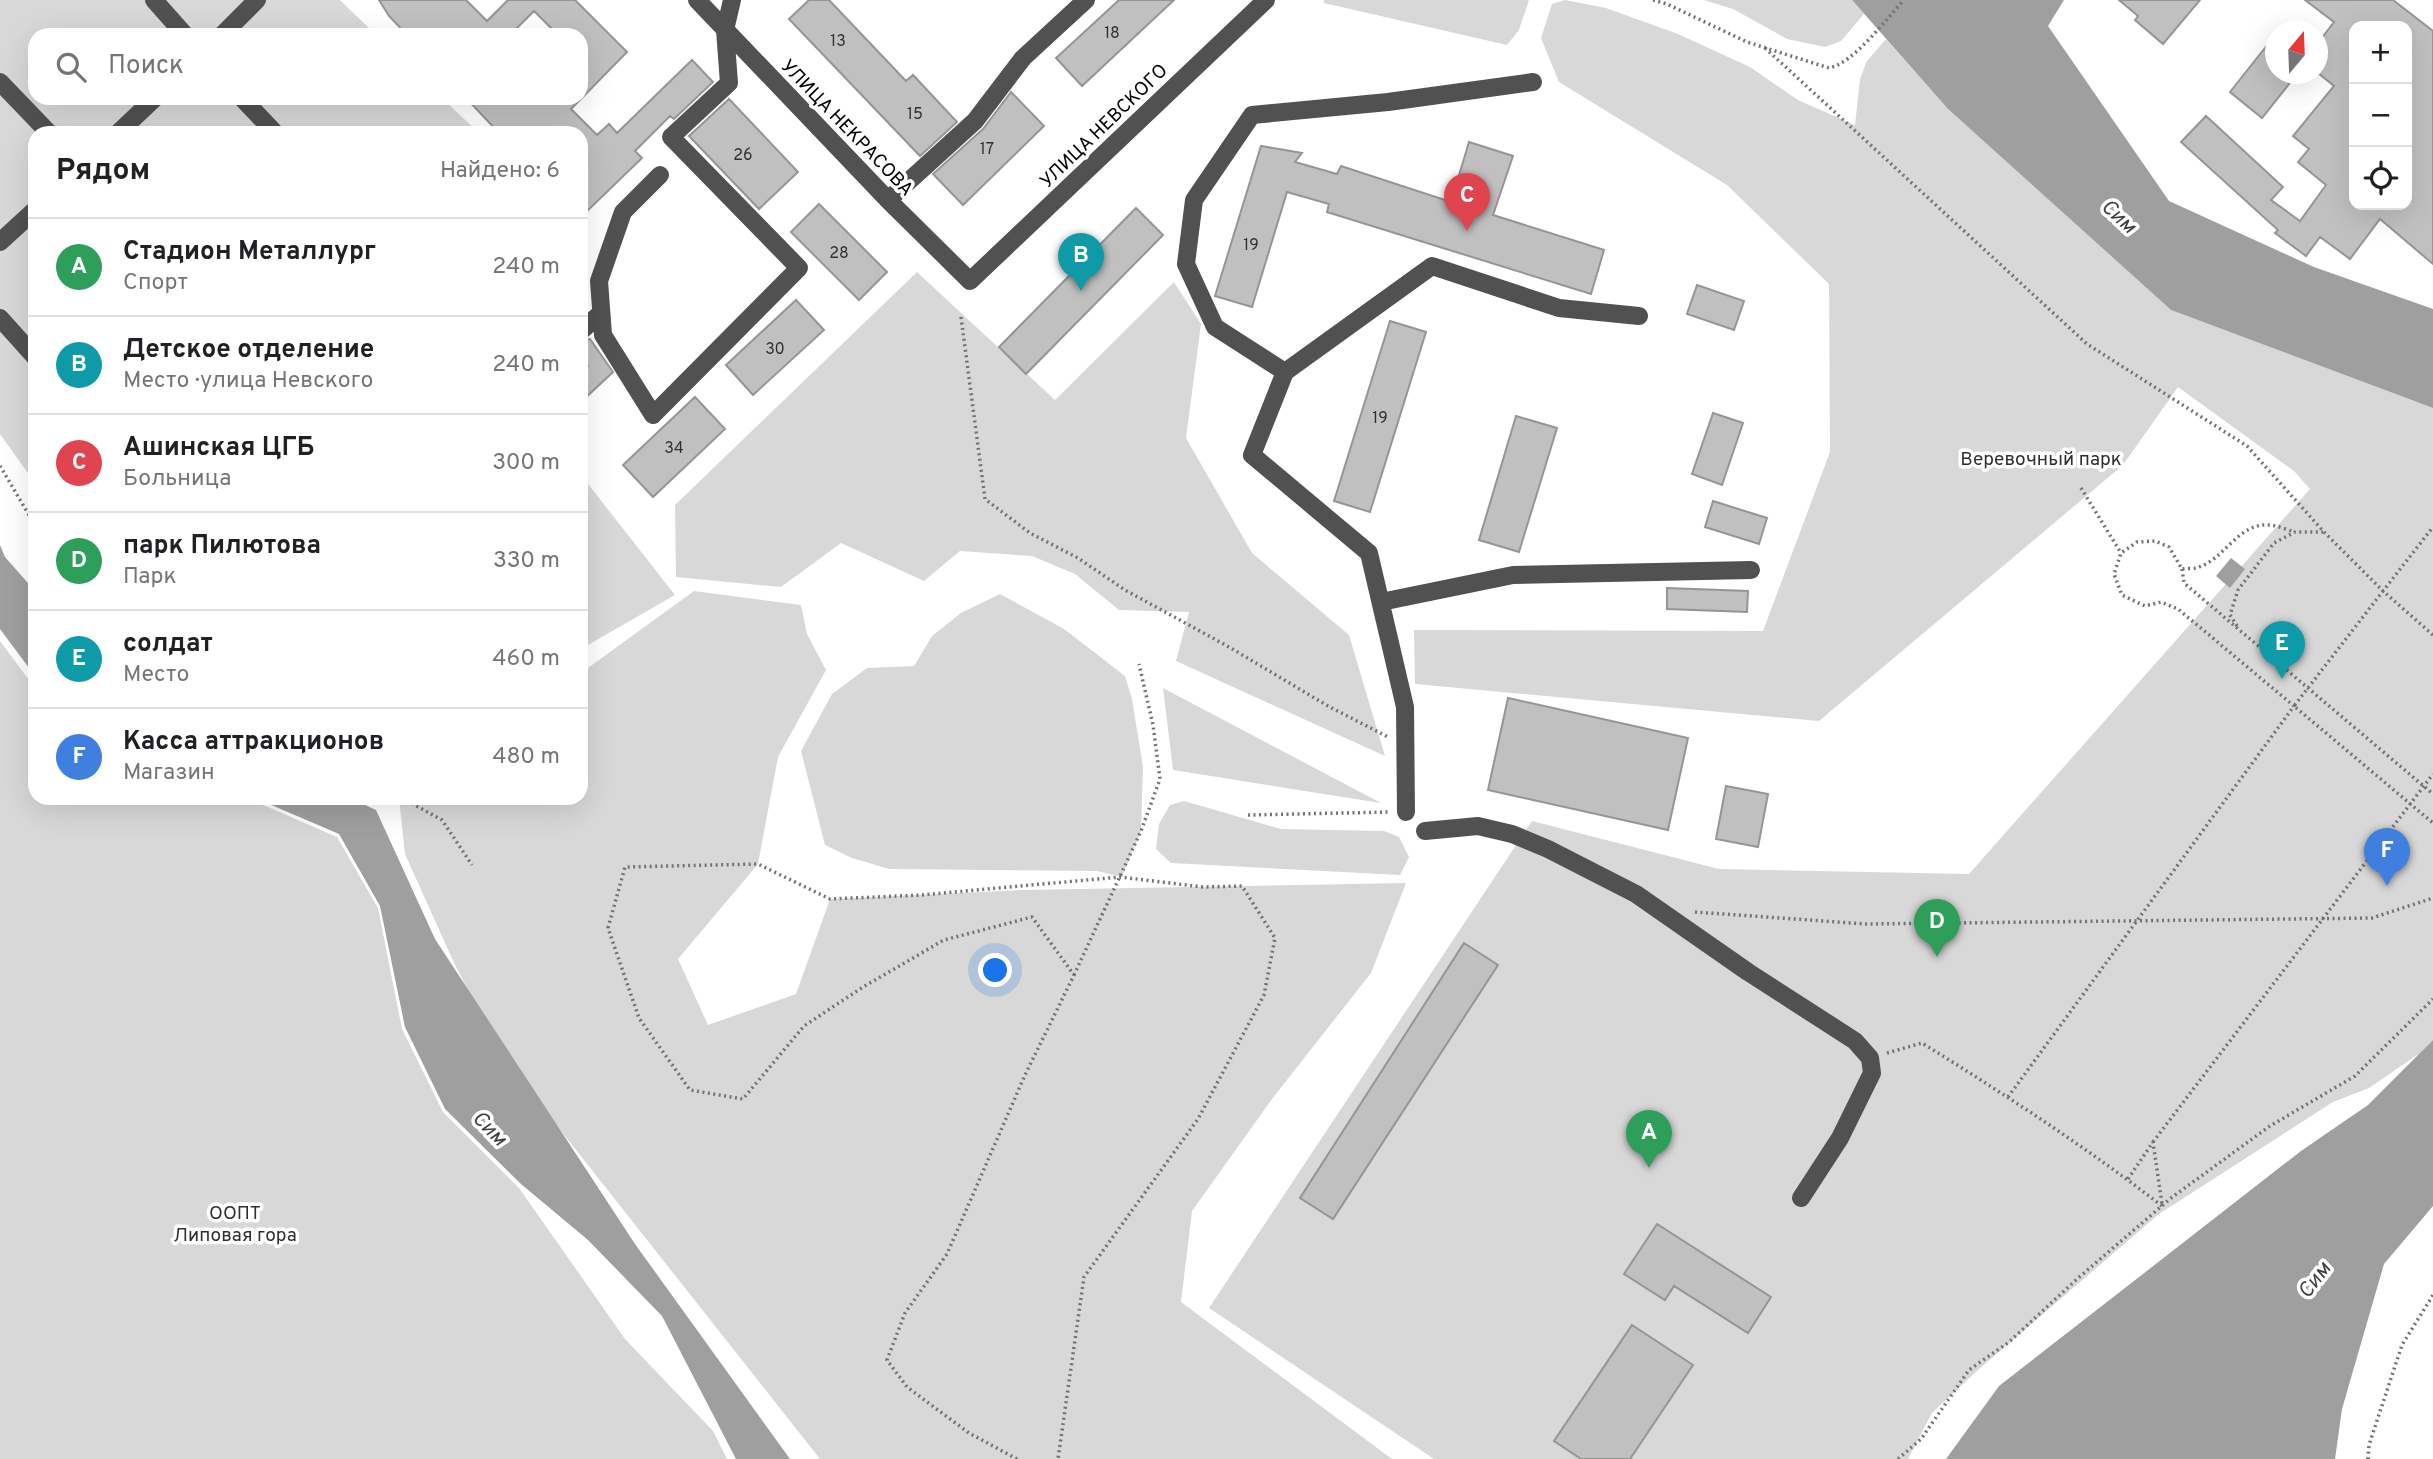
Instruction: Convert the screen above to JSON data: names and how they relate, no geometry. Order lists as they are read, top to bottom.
{
  "streets": {
    "street": ["УЛИЦА НЕВСКОГО", "УЛИЦА НЕКРАСОВА"]
  },
  "crossings": [
    ["УЛИЦА НЕВСКОГО", "УЛИЦА НЕКРАСОВА"]
  ],
  "water": ["Сим"],
  "parks": ["Веревочный парк", "ООПТ Липовая гора"],
  "house_numbers": [
    "18",
    "13",
    "15",
    "17",
    "26",
    "19",
    "28",
    "30",
    "19",
    "34"
  ],
  "north": "top",
  "page": {
    "map_buttons": ["+", "−"],
    "search": "Поиск",
    "heading": ["Рядом", "Найдено: 6"],
    "pins": [
      "C",
      "B",
      "E",
      "F",
      "D",
      "A"
    ],
    "list": [
      {
        "mark": "A",
        "name": "Стадион Металлург",
        "note": "Спорт",
        "value": "240 m"
      },
      {
        "mark": "B",
        "name": "Детское отделение",
        "note": "Место · улица Невского",
        "value": "240 m"
      },
      {
        "mark": "C",
        "name": "Ашинская ЦГБ",
        "note": "Больница",
        "value": "300 m"
      },
      {
        "mark": "D",
        "name": "парк Пилютова",
        "note": "Парк",
        "value": "330 m"
      },
      {
        "mark": "E",
        "name": "солдат",
        "note": "Место",
        "value": "460 m"
      },
      {
        "mark": "F",
        "name": "Касса аттракционов",
        "note": "Магазин",
        "value": "480 m"
      }
    ]
  }
}
